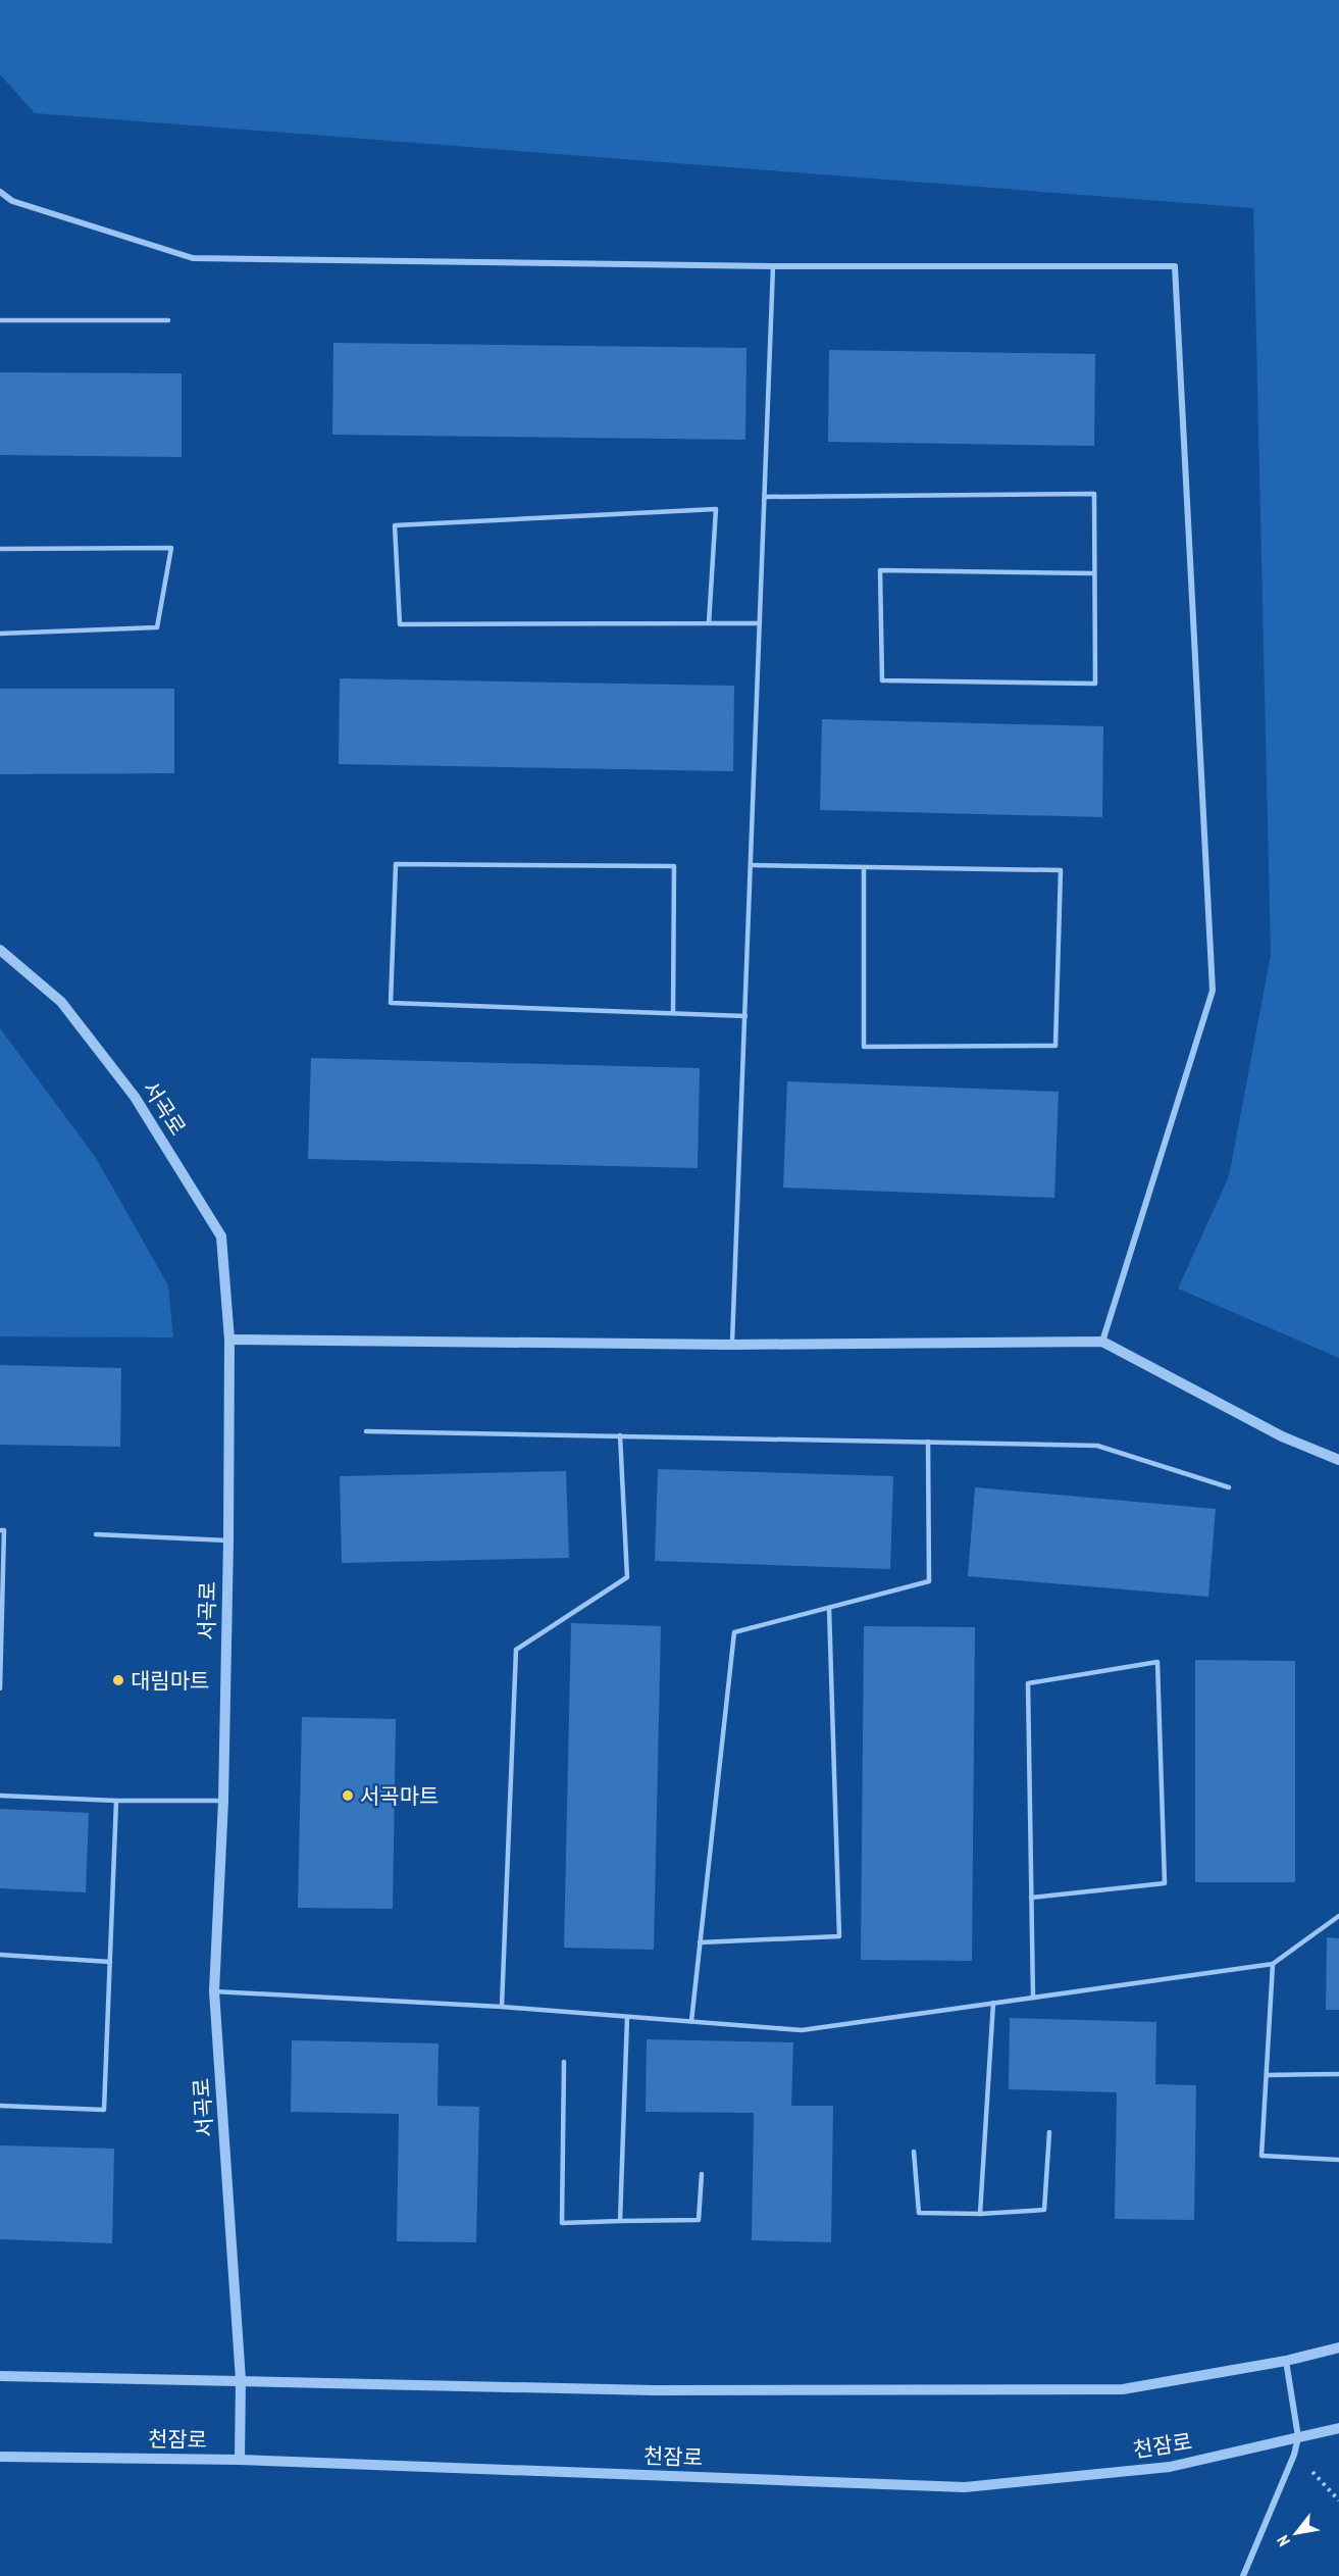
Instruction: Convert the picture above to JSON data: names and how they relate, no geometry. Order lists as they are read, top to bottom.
{
  "streets": {
    "street": ["서곡로", "천잠로"]
  },
  "crossings": [
    ["서곡로", "천잠로"]
  ],
  "places": ["대림마트", "서곡마트"],
  "north": "bottom left"
}
